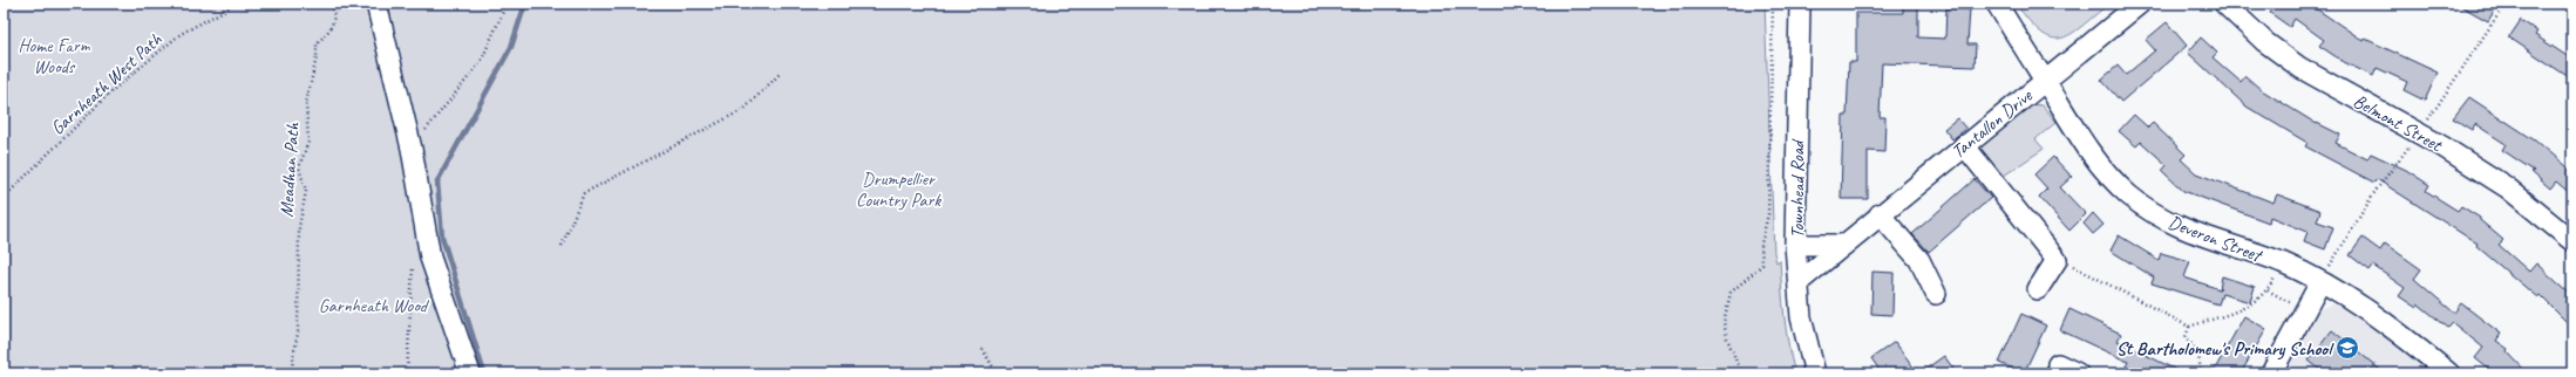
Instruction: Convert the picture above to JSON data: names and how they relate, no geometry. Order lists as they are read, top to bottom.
{
  "streets": {
    "street": [
      "Belmont Street",
      "Tantallon Drive",
      "Townhead Road",
      "Deveron Street"
    ],
    "path": ["Garnheath West Path", "Meadhan Path"]
  },
  "crossings": [
    ["Tantallon Drive", "Townhead Road"],
    ["Tantallon Drive", "Deveron Street"]
  ],
  "parks": ["Home Farm Woods", "Drumpellier Country Park", "Garnheath Wood"],
  "places": {
    "school or university": ["St Bartholomew's Primary School"]
  }
}
